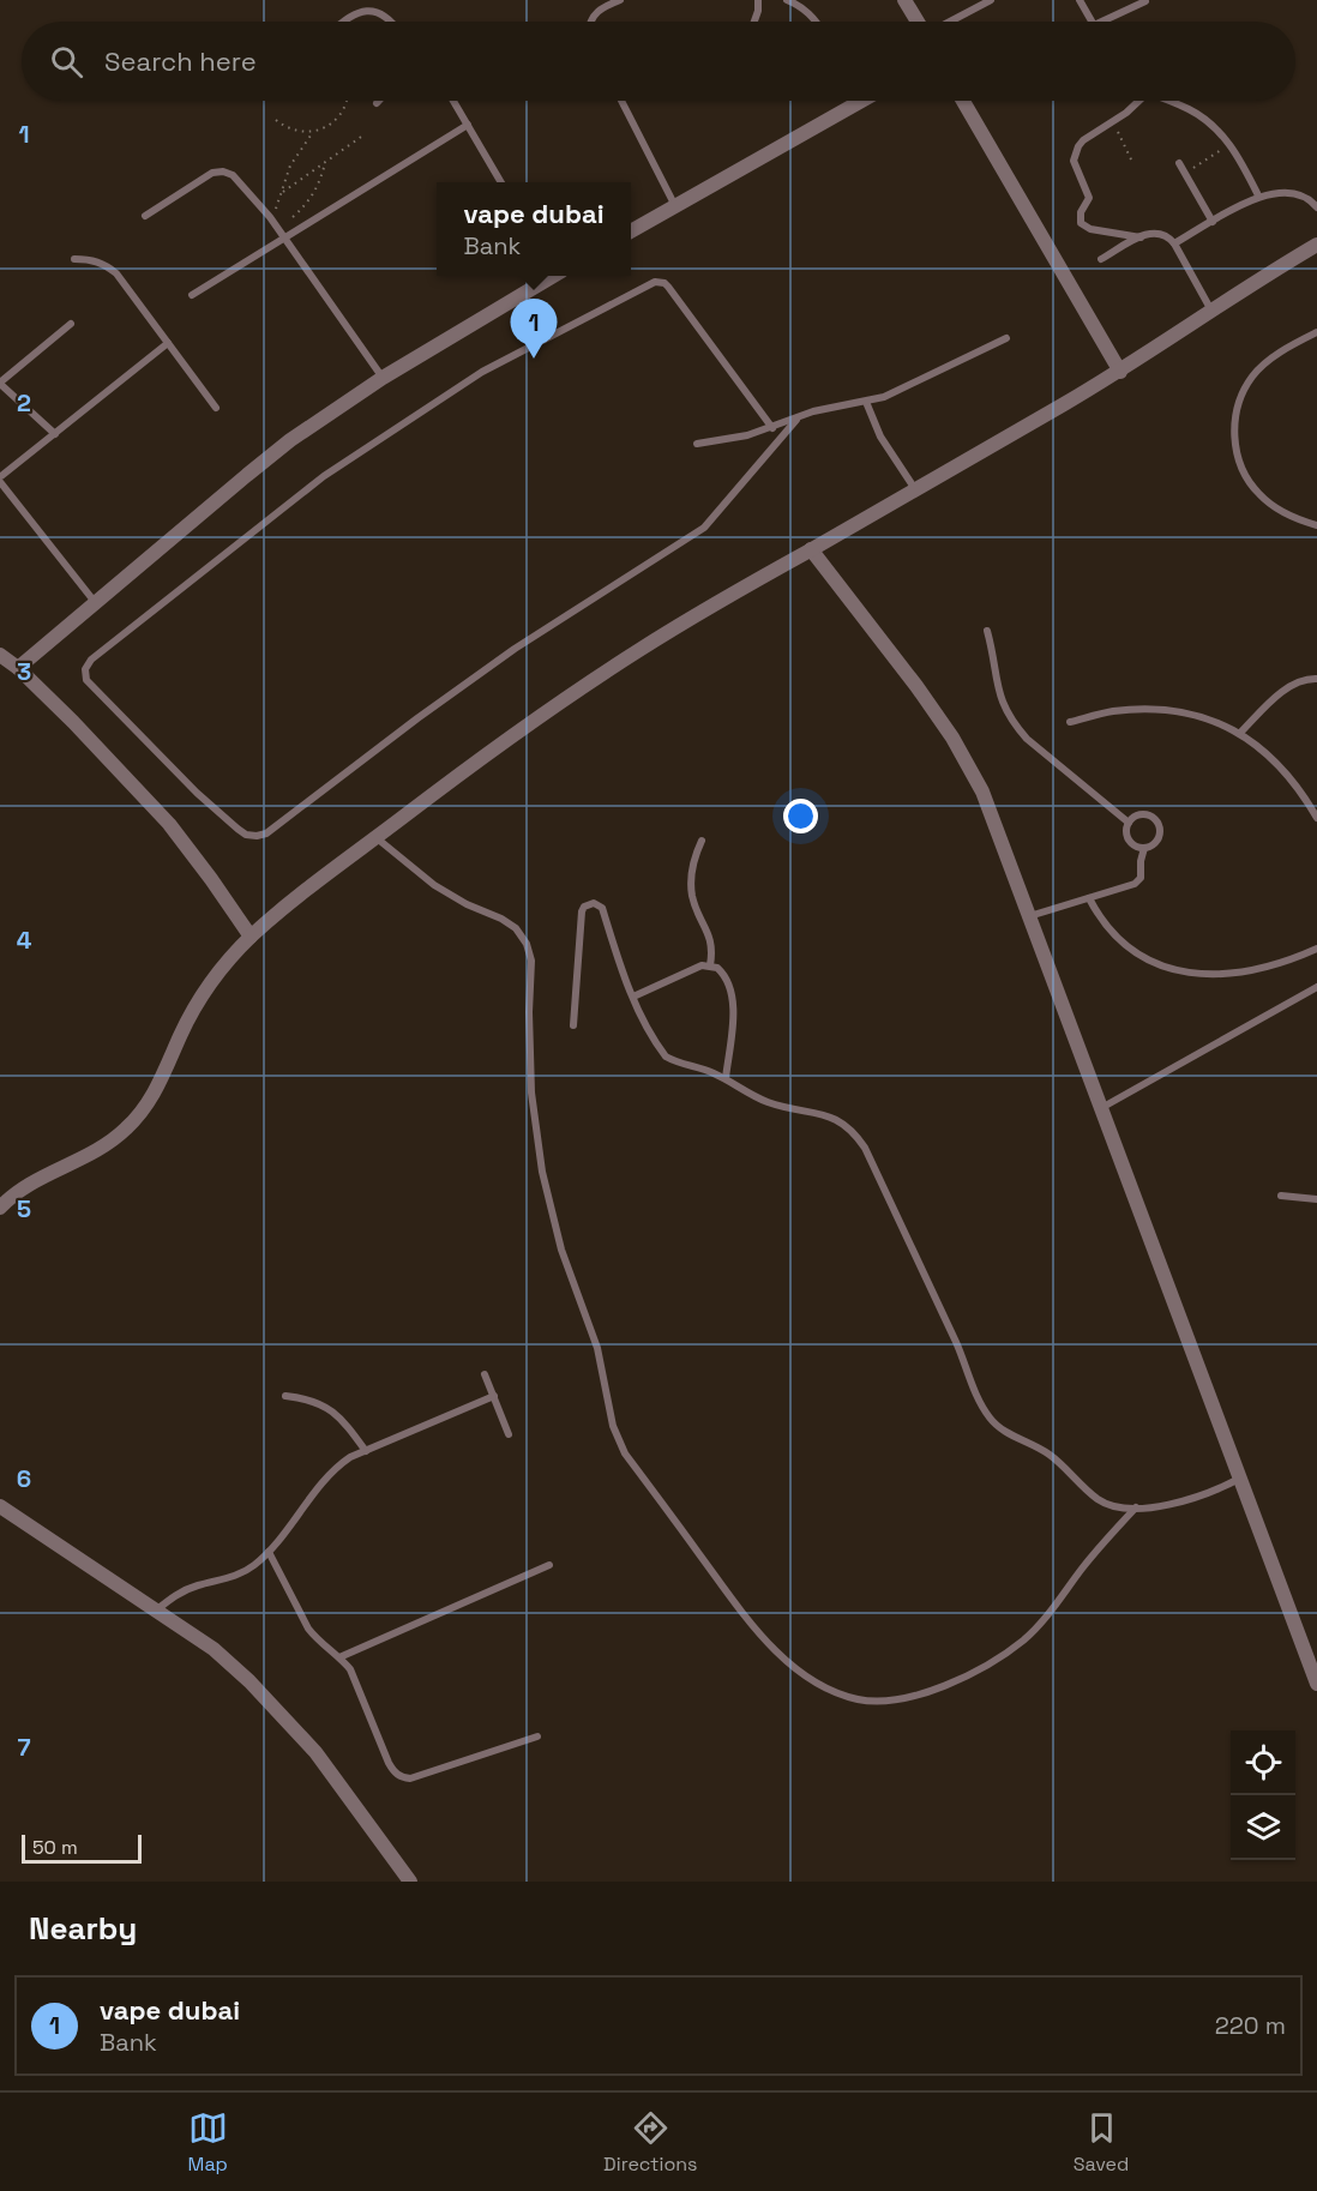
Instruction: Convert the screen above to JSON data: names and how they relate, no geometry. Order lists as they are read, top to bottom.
{
  "scale_bar": "50 m",
  "page": {
    "search": "Search here",
    "popup": ["vape dubai", "Bank"],
    "pins": "1",
    "scale": "50 m",
    "heading": "Nearby",
    "list": [
      {
        "mark": "1",
        "name": "vape dubai",
        "note": "Bank",
        "value": "220 m"
      }
    ],
    "nav": ["Map", "Directions", "Saved"]
  },
  "grid": {
    "rows": [
      "1",
      "2",
      "3",
      "4",
      "5",
      "6",
      "7"
    ]
  }
}
